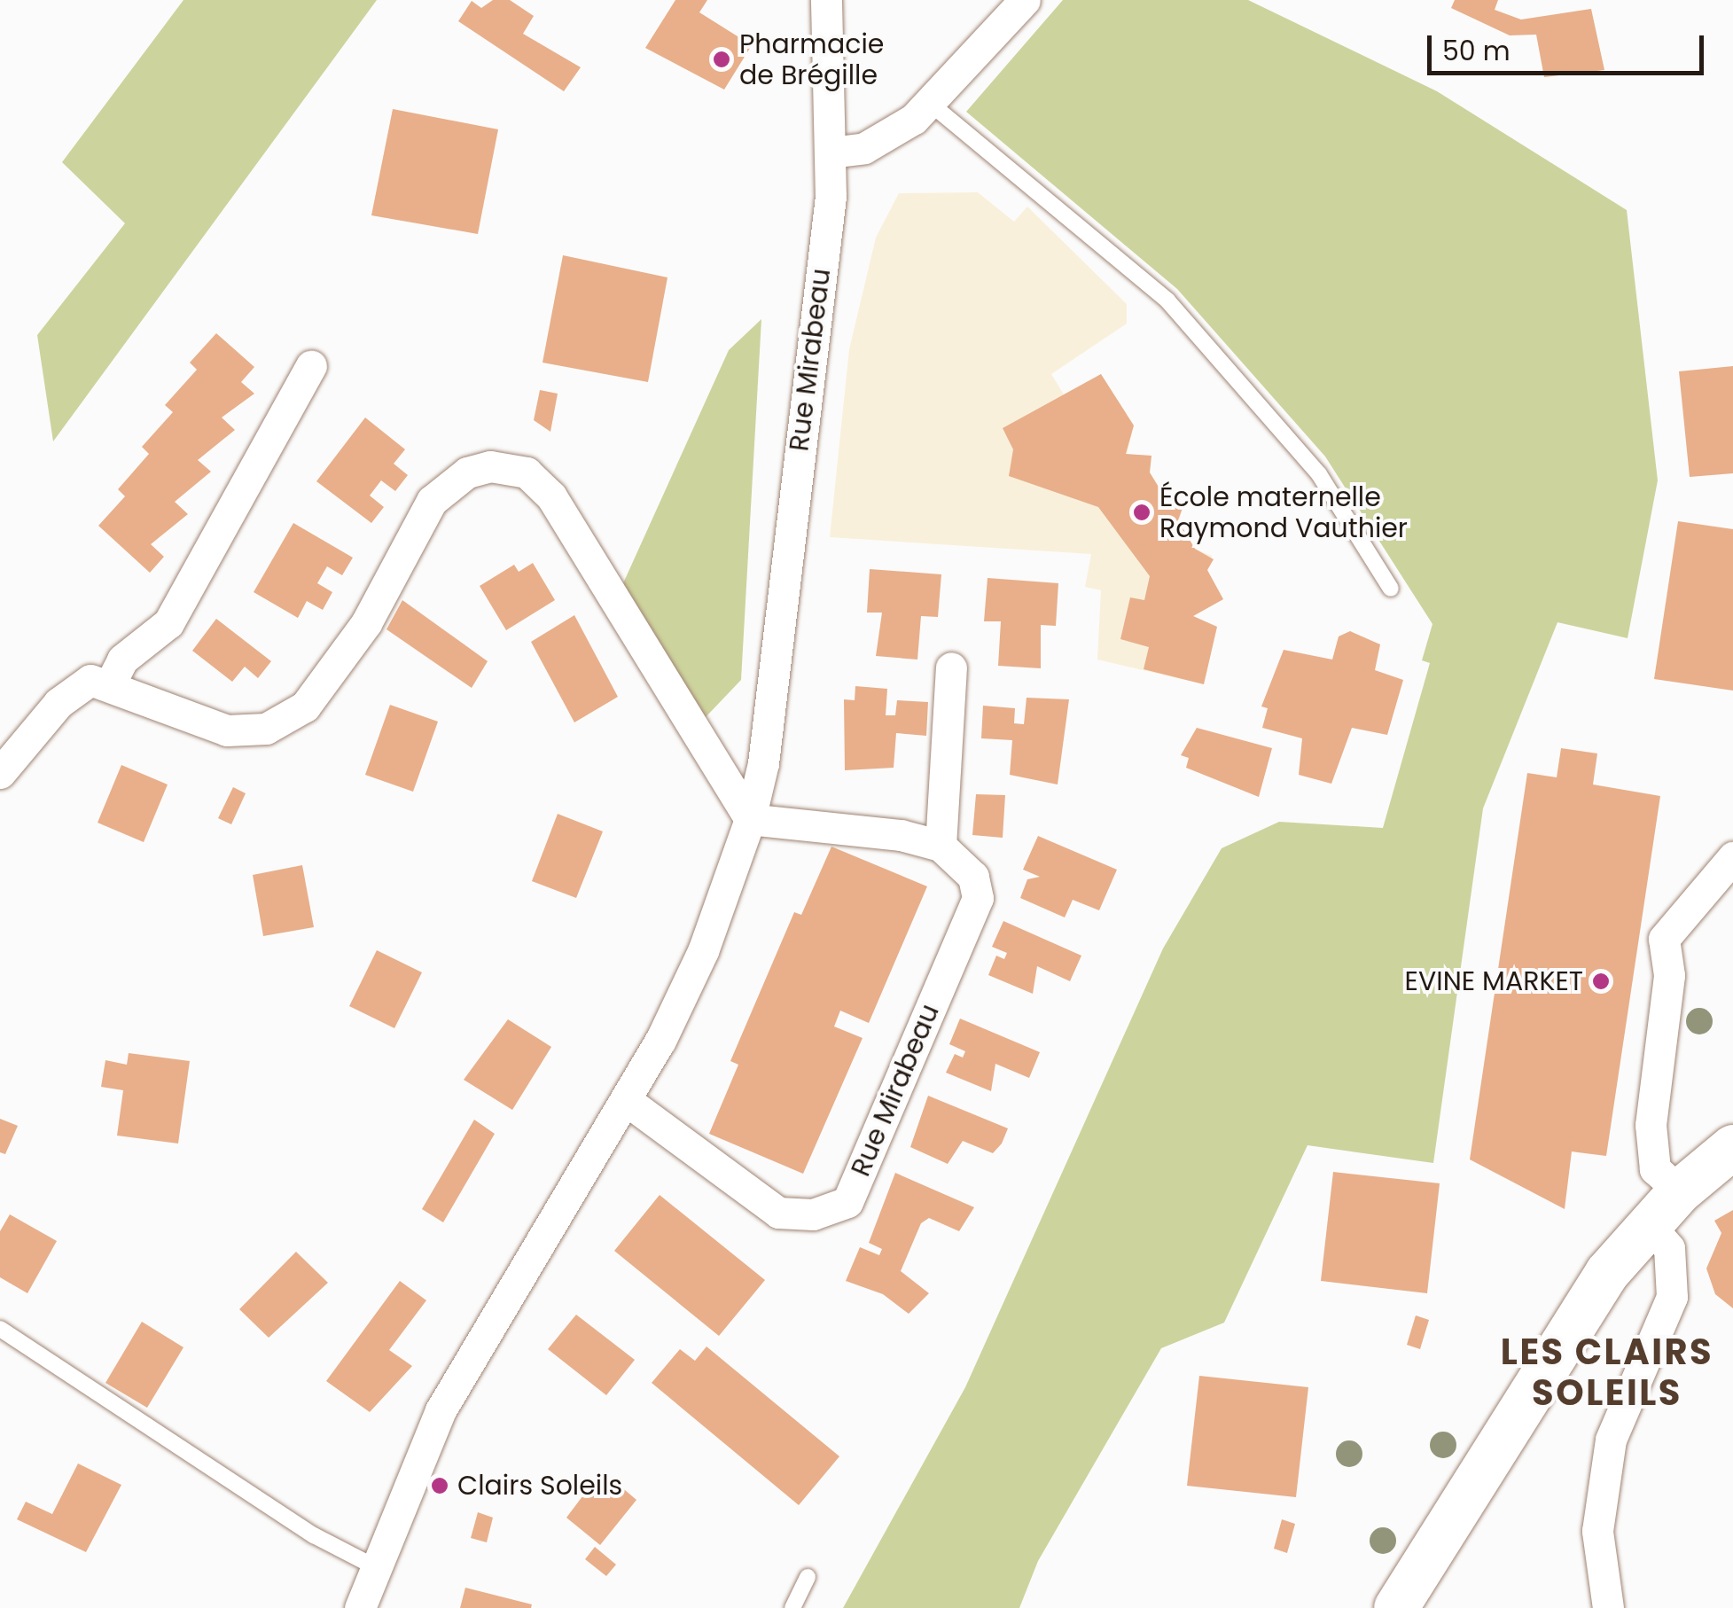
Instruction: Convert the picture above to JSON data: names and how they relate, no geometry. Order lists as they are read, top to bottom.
{
  "streets": {
    "street": ["Rue Mirabeau"]
  },
  "districts": ["LES CLAIRS SOLEILS"],
  "places": [
    "Pharmacie de Brégille",
    "École maternelle Raymond Vauthier",
    "EVINE MARKET",
    "Clairs Soleils"
  ],
  "scale_bar": "50 m"
}
